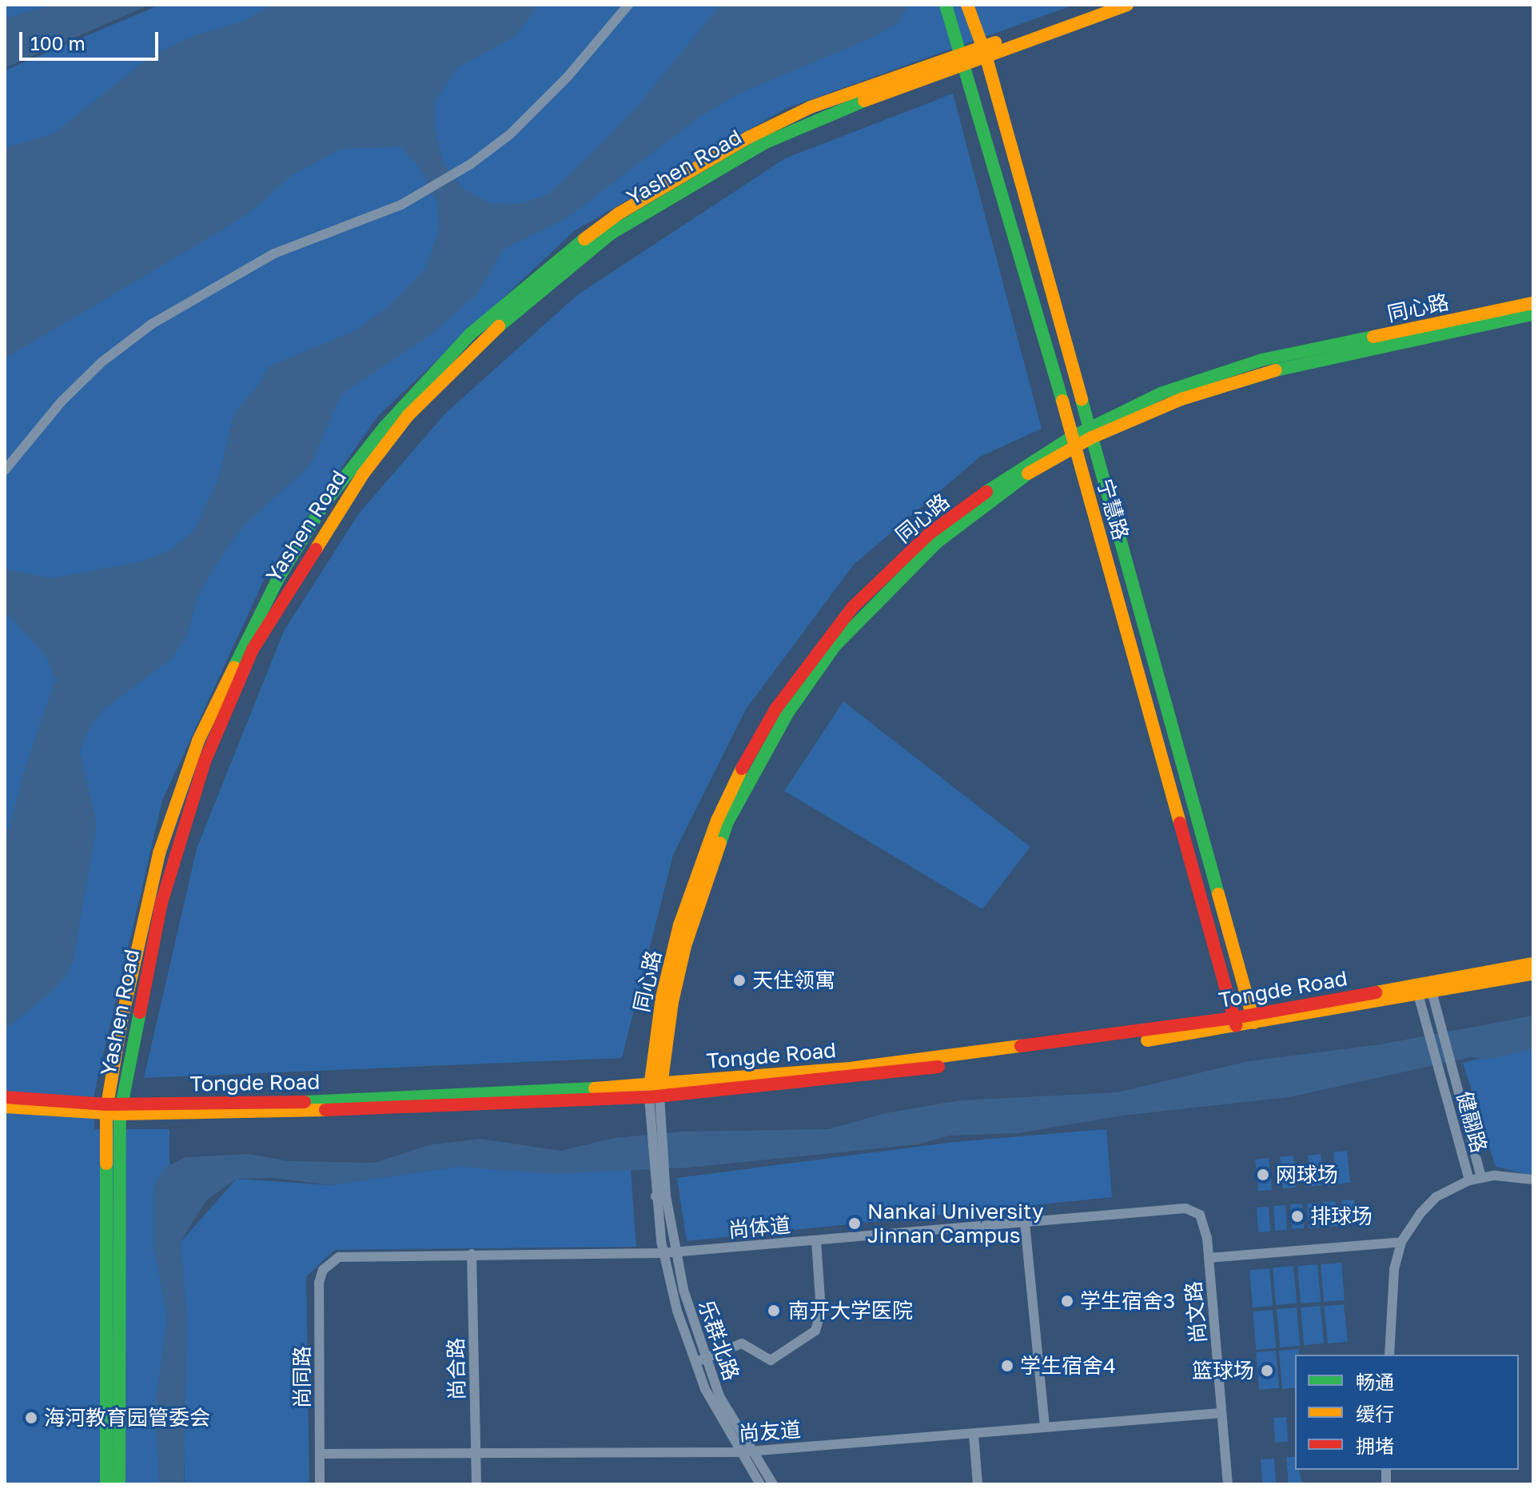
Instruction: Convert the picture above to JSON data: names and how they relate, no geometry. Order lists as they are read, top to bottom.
{
  "streets": {
    "main road": [
      "Yashen Road",
      "同心路",
      "宁慧路",
      "Tongde Road"
    ],
    "street": [
      "健翮路",
      "尚体道",
      "尚文路",
      "乐群北路",
      "尚合路",
      "尚同路",
      "尚友道"
    ]
  },
  "crossings": [
    ["Yashen Road", "宁慧路"],
    ["Yashen Road", "Tongde Road"],
    ["同心路", "宁慧路"],
    ["同心路", "Tongde Road"],
    ["同心路", "乐群北路"],
    ["宁慧路", "Tongde Road"],
    ["Tongde Road", "健翮路"],
    ["Tongde Road", "乐群北路"],
    ["尚体道", "尚文路"],
    ["尚体道", "乐群北路"],
    ["尚体道", "尚合路"],
    ["尚体道", "尚同路"],
    ["尚文路", "尚友道"],
    ["乐群北路", "尚友道"],
    ["尚合路", "尚友道"],
    ["尚同路", "尚友道"]
  ],
  "places": [
    "天住领寓",
    "网球场",
    "排球场",
    "Nankai University Jinnan Campus",
    "学生宿舍3",
    "南开大学医院",
    "学生宿舍4",
    "篮球场",
    "海河教育园管委会"
  ],
  "legend": ["畅通", "缓行", "拥堵"],
  "scale_bar": "100 m"
}
